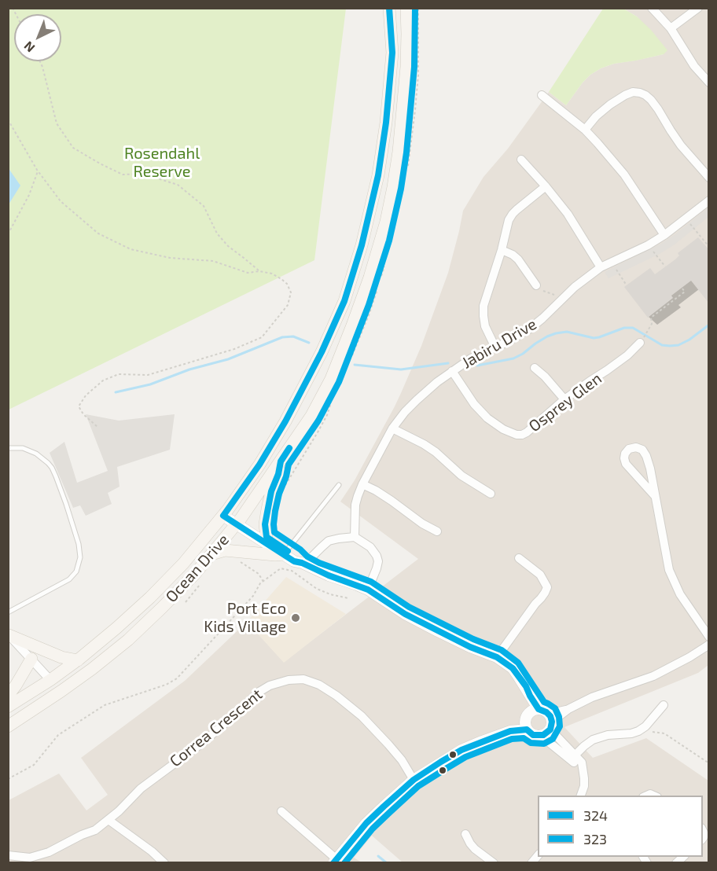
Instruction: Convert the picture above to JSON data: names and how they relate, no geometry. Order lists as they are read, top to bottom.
{
  "streets": {
    "main road": ["Ocean Drive"],
    "street": ["Jabiru Drive", "Osprey Glen", "Correa Crescent"]
  },
  "crossings": [
    ["Jabiru Drive", "Osprey Glen"]
  ],
  "parks": ["Rosendahl Reserve"],
  "places": ["Port Eco Kids Village"],
  "lines": ["transit line 324", "transit line 323"],
  "legend": ["324", "323"],
  "north": "bottom left"
}
